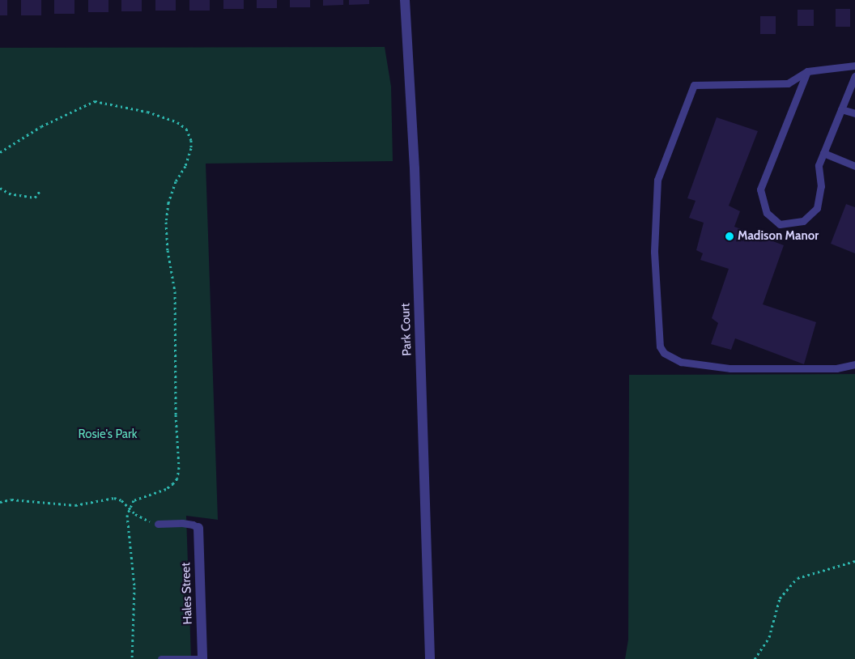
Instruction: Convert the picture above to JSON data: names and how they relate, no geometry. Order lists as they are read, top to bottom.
{
  "streets": {
    "street": ["Park Court", "Hales Street"]
  },
  "parks": ["Rosie's Park"],
  "places": ["Madison Manor"]
}
